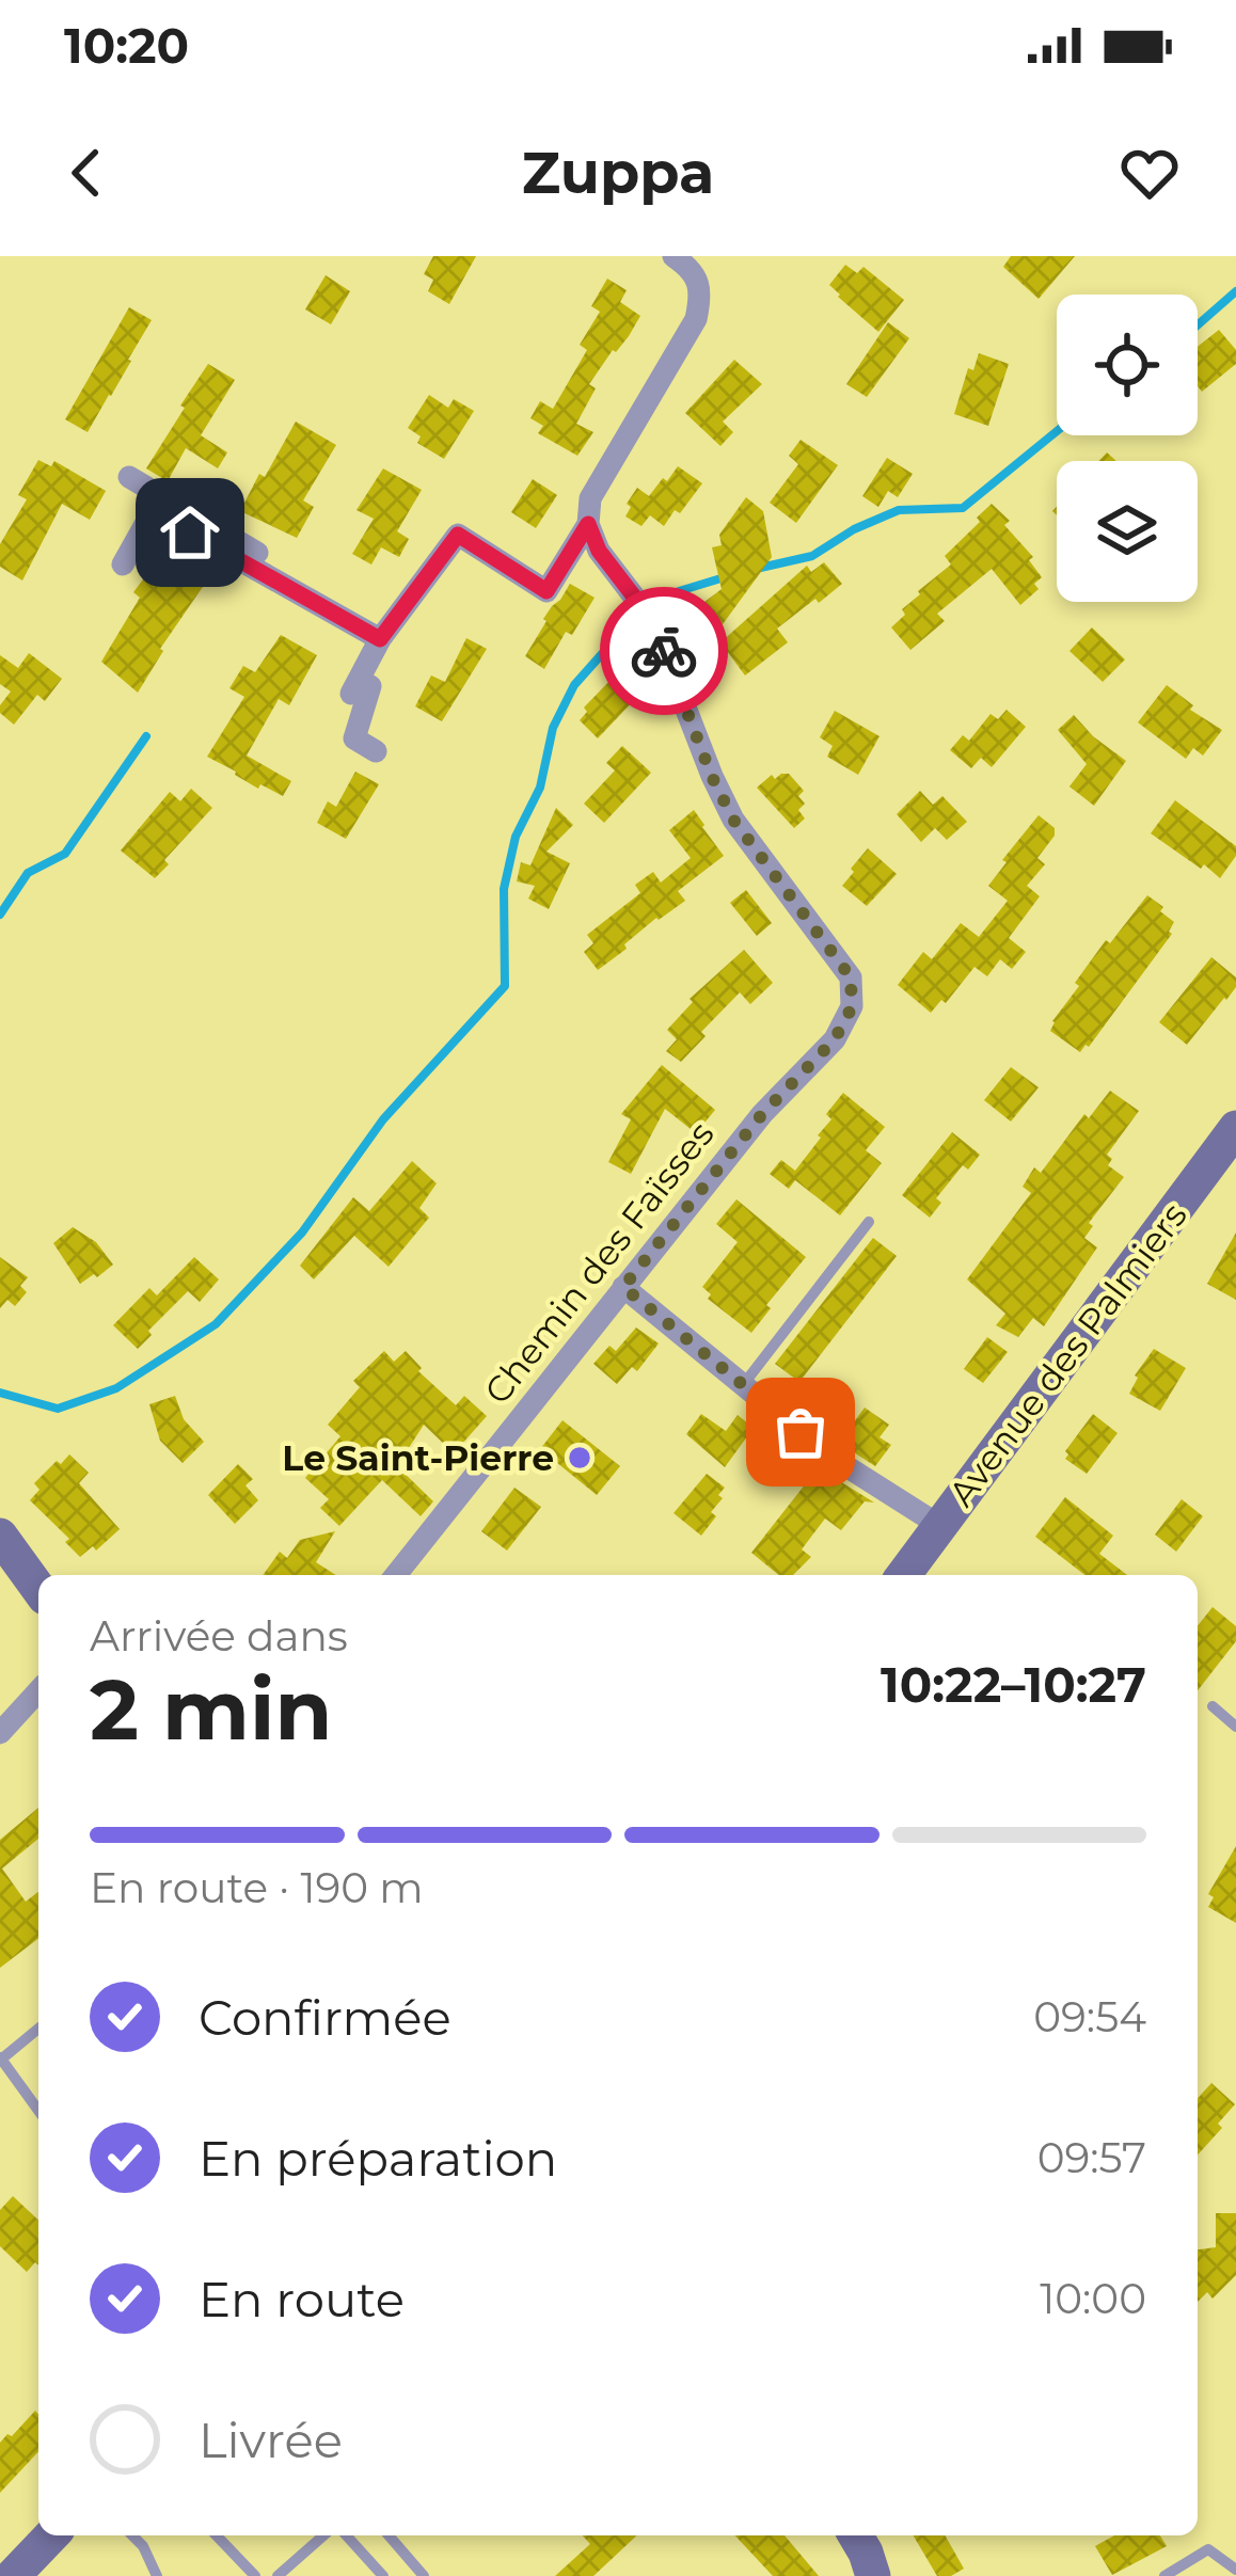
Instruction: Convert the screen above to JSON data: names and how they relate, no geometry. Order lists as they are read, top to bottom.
{
  "streets": {
    "main road": ["Avenue des Palmiers"],
    "street": ["Chemin des Faïsses"]
  },
  "places": ["Le Saint-Pierre"],
  "page": {
    "status": "10:20",
    "header": "Zuppa",
    "heading": ["2 min", "Arrivée dans", "10:22–10:27"],
    "bar": "En route · 190 m",
    "list": [
      ["Confirmée", "09:54"],
      ["En préparation", "09:57"],
      ["En route", "10:00"],
      "Livrée"
    ]
  }
}
